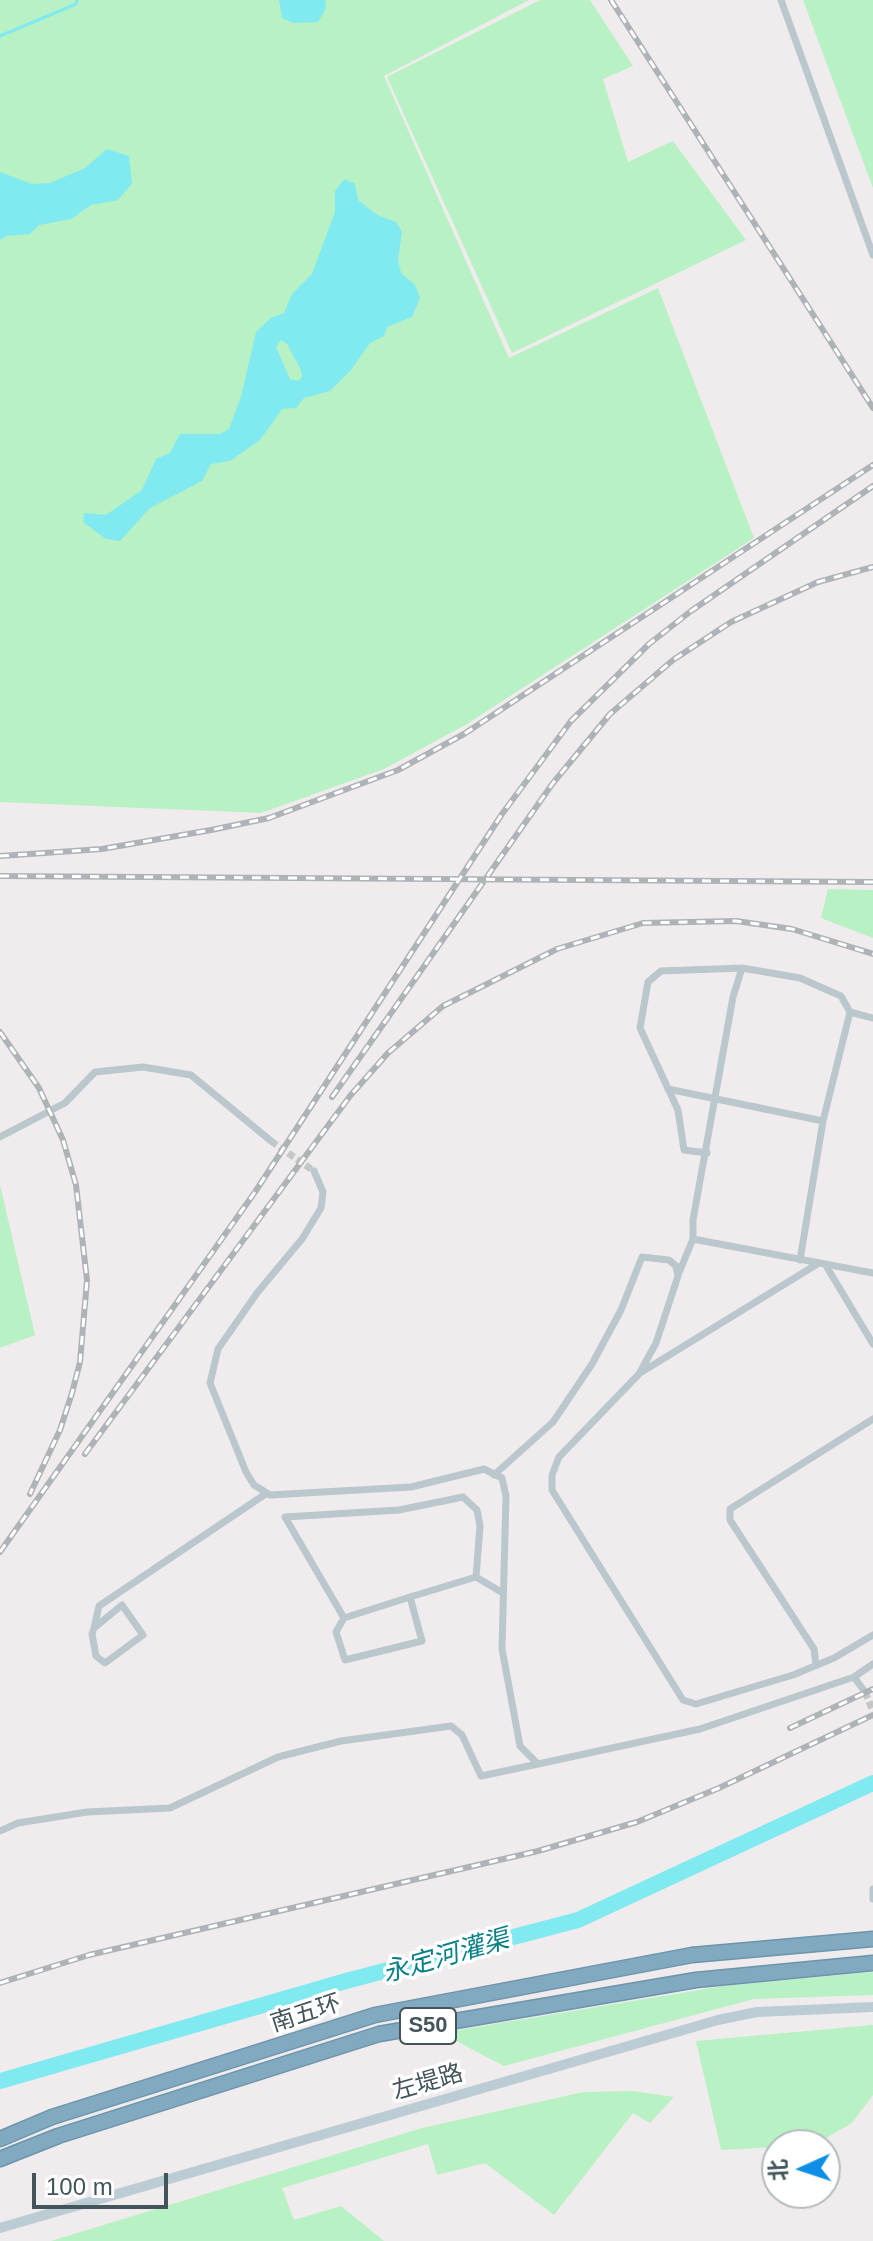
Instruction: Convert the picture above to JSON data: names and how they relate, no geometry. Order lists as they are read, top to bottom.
{
  "streets": {
    "highway": ["南五环", "S50"],
    "main road": ["左堤路"]
  },
  "water": ["永定河灌渠"],
  "scale_bar": "100 m",
  "north": "left"
}
